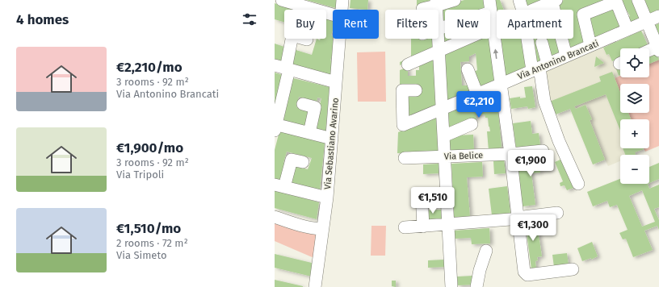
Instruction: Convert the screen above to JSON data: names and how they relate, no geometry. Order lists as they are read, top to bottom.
{
  "streets": {
    "street": ["Via Antonino Brancati", "Via Sebastiano Avarino", "Via Belice"]
  },
  "page": {
    "heading": "4 homes",
    "chip": [
      "Buy",
      "Rent",
      "Filters",
      "New",
      "Apartment"
    ],
    "list": [
      {
        "name": "€2,210/mo",
        "note": "3 rooms · 92 m² · Via Antonino Brancati"
      },
      {
        "name": "€1,900/mo",
        "note": "3 rooms · 92 m² · Via Tripoli"
      },
      {
        "name": "€1,510/mo",
        "note": "2 rooms · 72 m² · Via Simeto"
      }
    ],
    "map_buttons": ["+", "−"],
    "price": [
      "€2,210",
      "€1,900",
      "€1,510",
      "€1,300"
    ]
  }
}
